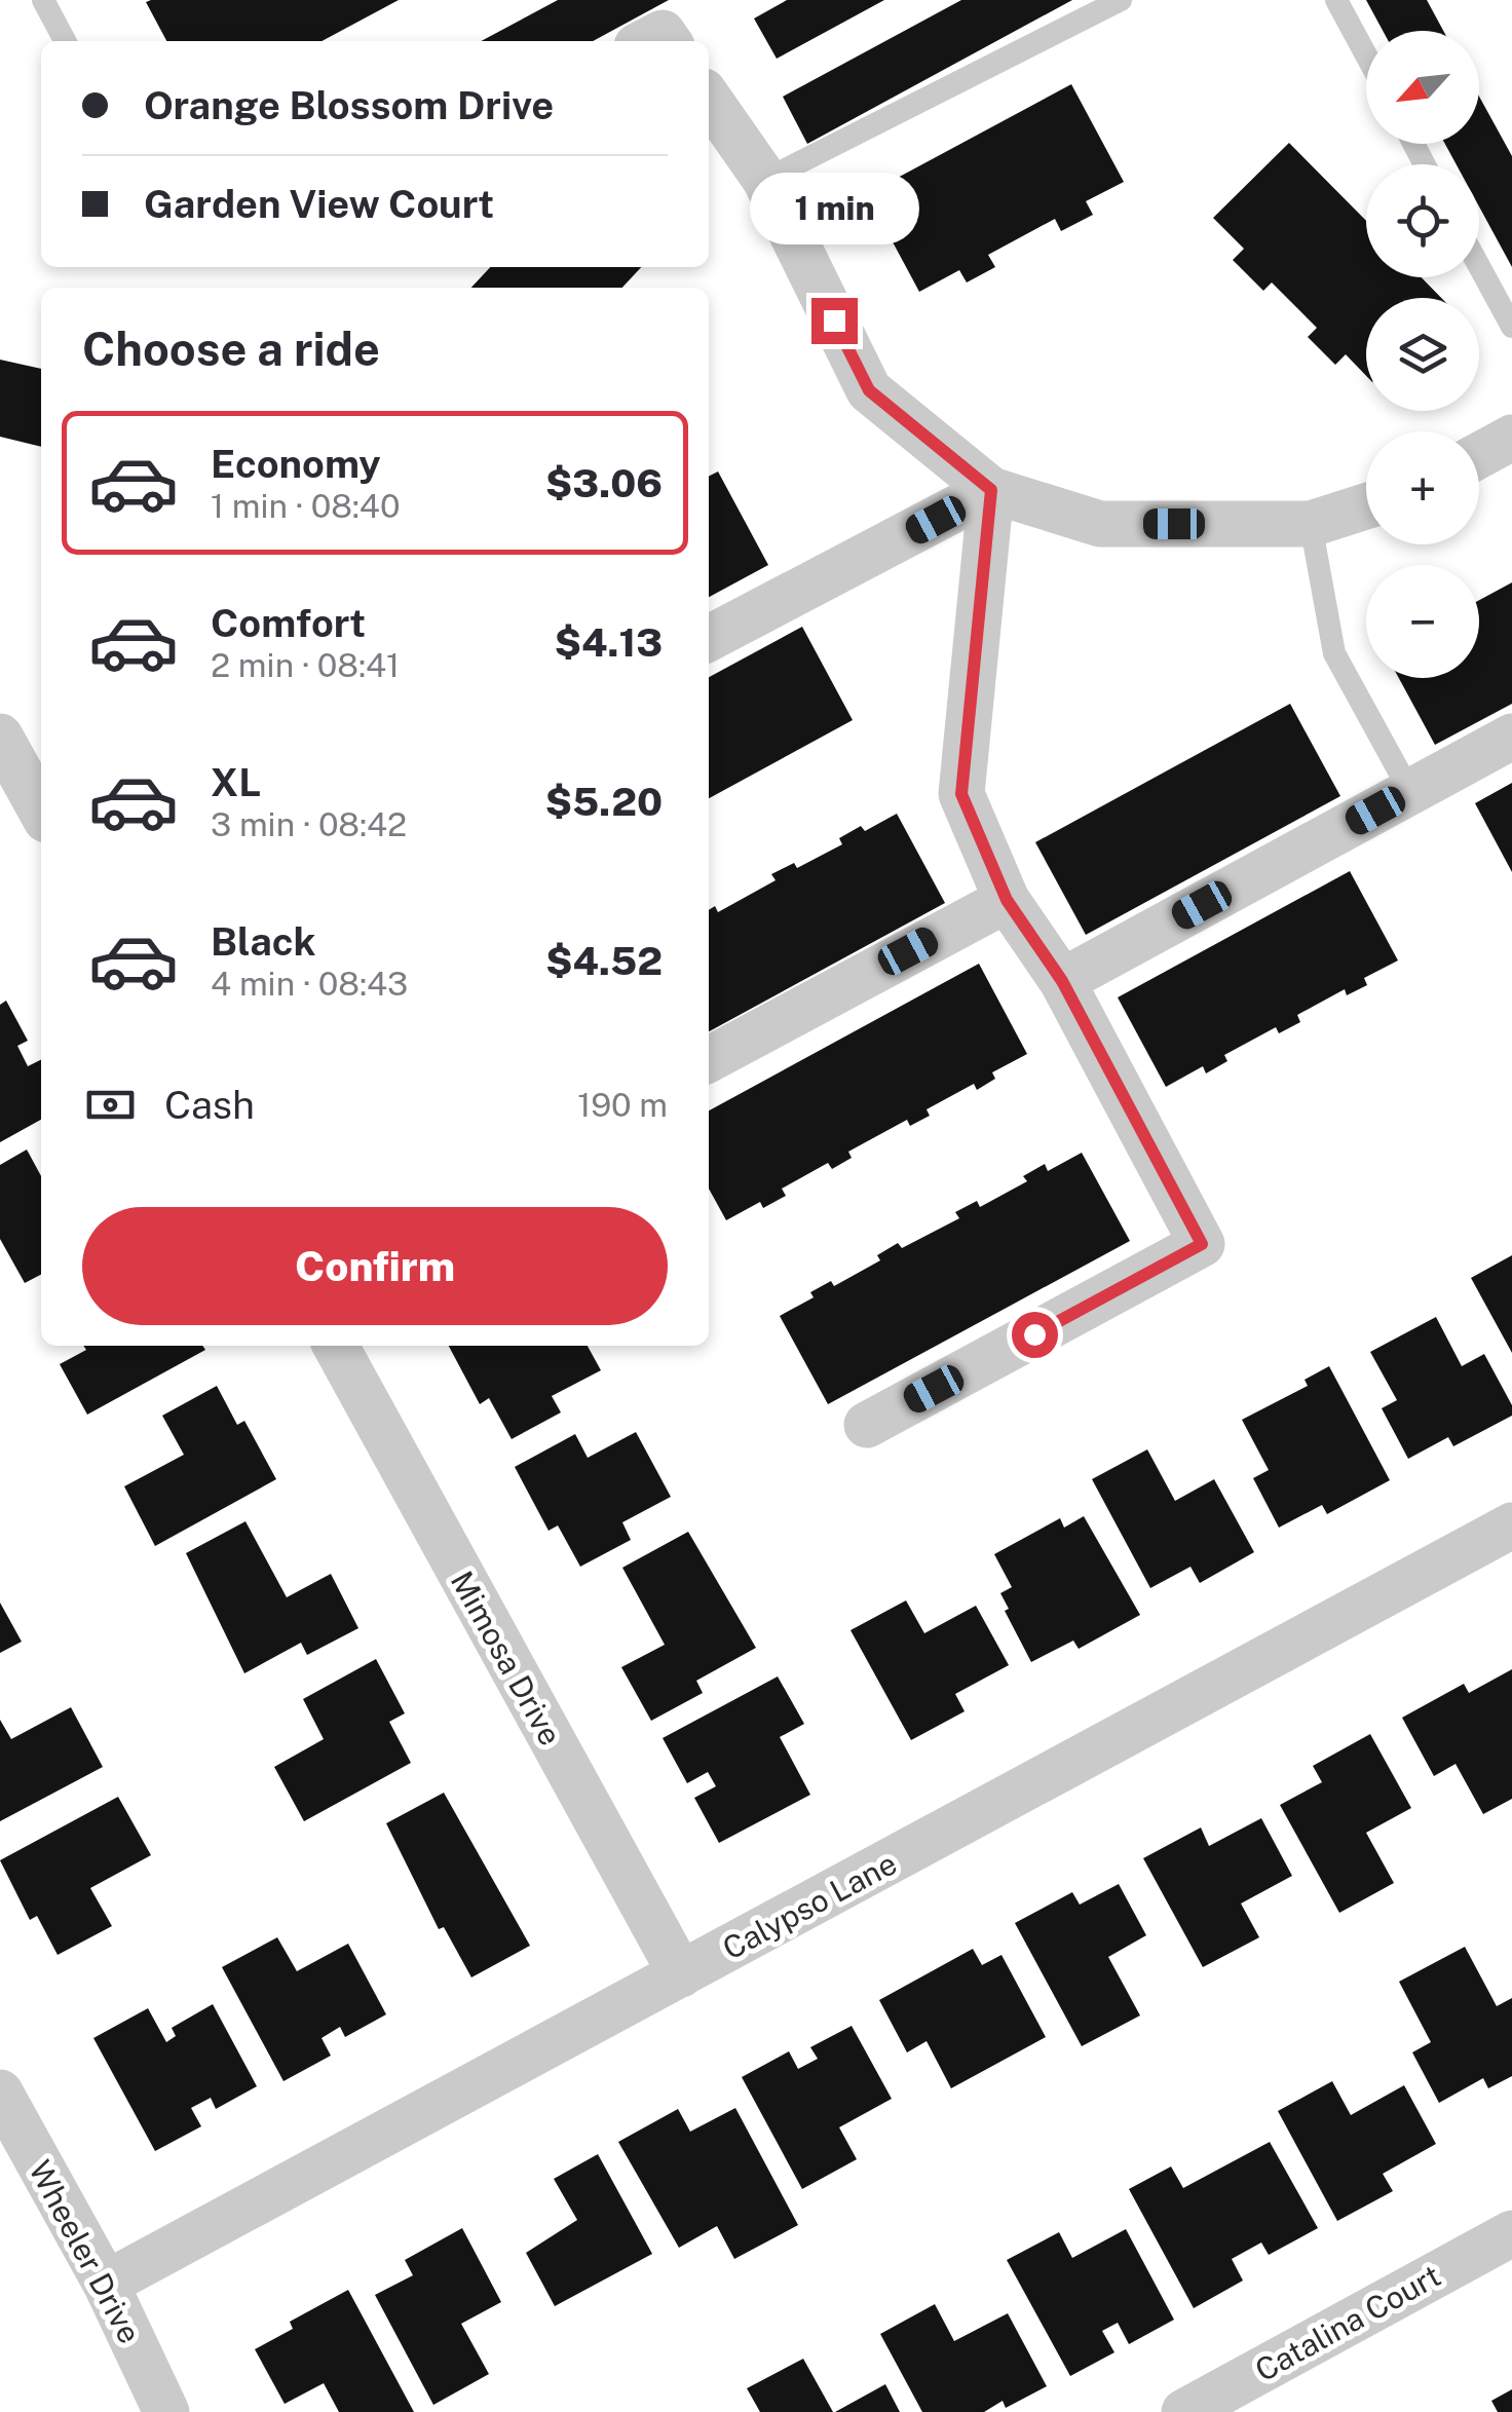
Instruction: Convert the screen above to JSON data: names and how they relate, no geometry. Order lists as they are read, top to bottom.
{
  "streets": {
    "street": [
      "Mimosa Drive",
      "Calypso Lane",
      "Wheeler Drive",
      "Catalina Court"
    ]
  },
  "crossings": [
    ["Mimosa Drive", "Calypso Lane"],
    ["Calypso Lane", "Wheeler Drive"]
  ],
  "north": "bottom left",
  "page": {
    "map_buttons": ["+", "−"],
    "banner": ["Orange Blossom Drive", "Garden View Court"],
    "bubble": "1 min",
    "heading": "Choose a ride",
    "list": [
      {
        "name": "Economy",
        "note": "1 min · 08:40",
        "value": "$3.06"
      },
      {
        "name": "Comfort",
        "note": "2 min · 08:41",
        "value": "$4.13"
      },
      {
        "name": "XL",
        "note": "3 min · 08:42",
        "value": "$5.20"
      },
      {
        "name": "Black",
        "note": "4 min · 08:43",
        "value": "$4.52"
      }
    ],
    "pay": ["Cash", "190 m"],
    "buttons": "Confirm"
  }
}
